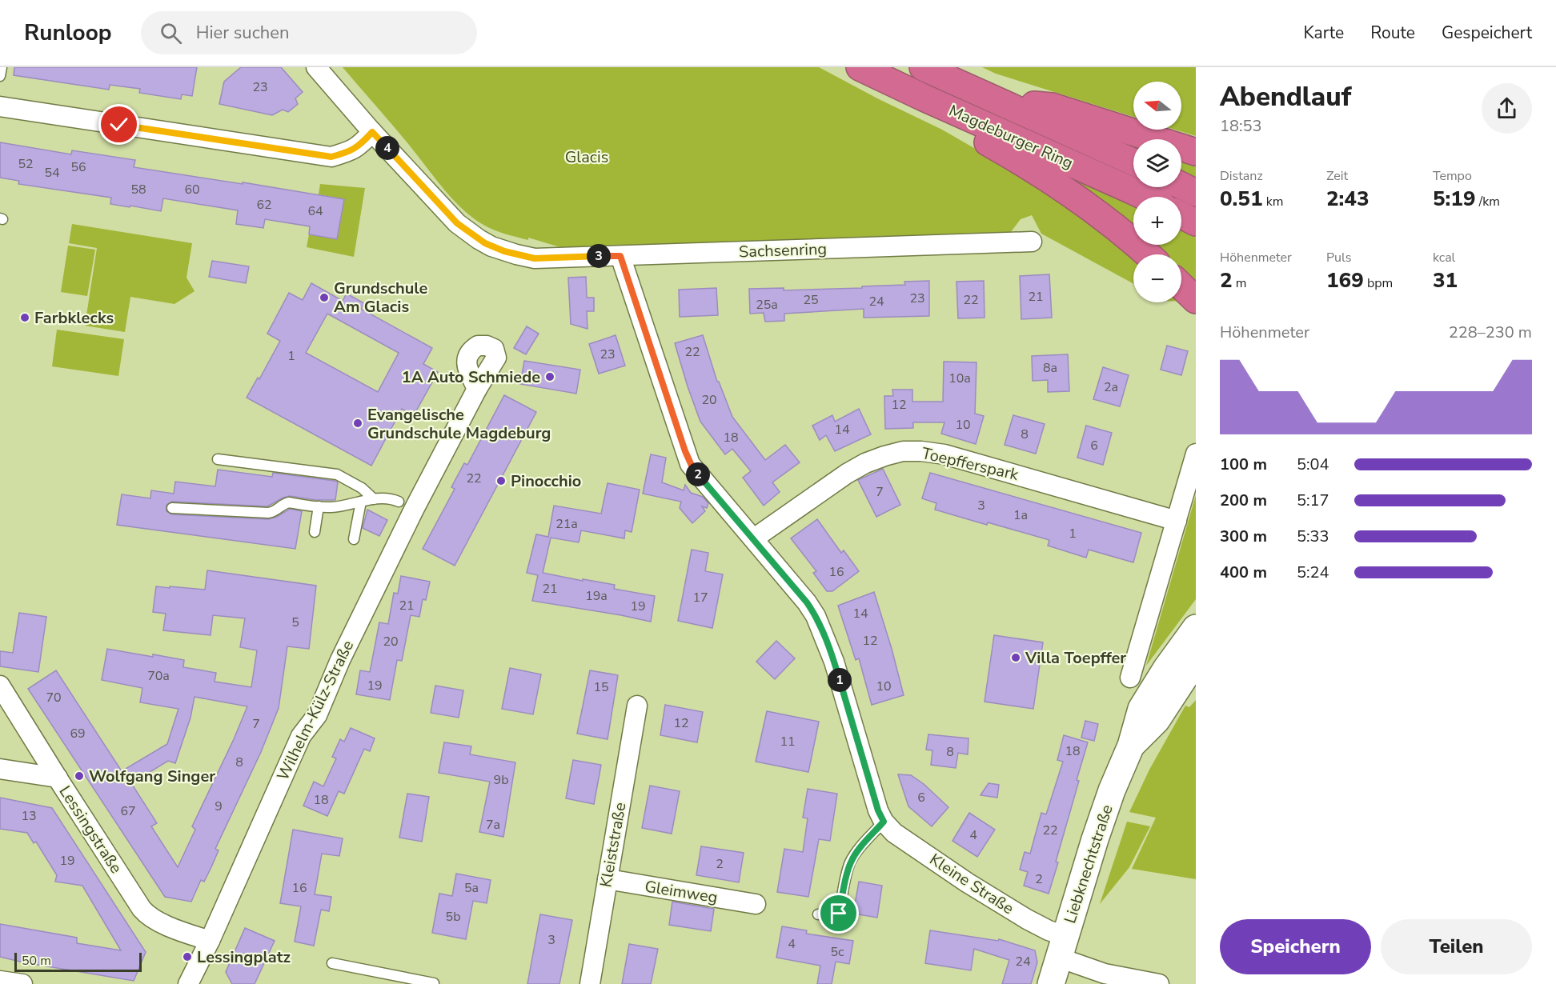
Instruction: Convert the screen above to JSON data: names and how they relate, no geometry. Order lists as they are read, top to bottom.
{
  "streets": {
    "highway": ["Magdeburger Ring"],
    "main road": ["Liebknechtstraße"],
    "street": [
      "Sachsenring",
      "Toepfferspark",
      "Wilhelm-Külz-Straße",
      "Lessingstraße",
      "Kleiststraße",
      "Kleine Straße",
      "Gleimweg"
    ]
  },
  "crossings": [
    ["Sachsenring", "Kleine Straße"],
    ["Toepfferspark", "Kleine Straße"],
    ["Wilhelm-Külz-Straße", "Lessingstraße"],
    ["Kleiststraße", "Gleimweg"],
    ["Liebknechtstraße", "Kleine Straße"]
  ],
  "parks": ["Glacis"],
  "places": [
    "Grundschule Am Glacis",
    "Farbklecks",
    "1A Auto Schmiede",
    "Evangelische Grundschule Magdeburg",
    "Pinocchio",
    "Villa Toepffer",
    "Wolfgang Singer",
    "Lessingplatz"
  ],
  "house_numbers": [
    "23",
    "52",
    "56",
    "54",
    "58",
    "60",
    "62",
    "64",
    "21",
    "23",
    "25",
    "22",
    "24",
    "25a",
    "22",
    "23",
    "1",
    "8a",
    "10a",
    "2a",
    "20",
    "12",
    "10",
    "14",
    "8",
    "18",
    "6",
    "22",
    "7",
    "3",
    "1a",
    "21a",
    "1",
    "16",
    "21",
    "19a",
    "17",
    "21",
    "19",
    "14",
    "5",
    "12",
    "20",
    "70a",
    "19",
    "10",
    "15",
    "70",
    "12",
    "7",
    "69",
    "11",
    "18",
    "8",
    "8",
    "9b",
    "6",
    "18",
    "9",
    "67",
    "13",
    "7a",
    "22",
    "4",
    "19",
    "2",
    "2",
    "16",
    "5a",
    "5b",
    "3",
    "4",
    "5c",
    "24"
  ],
  "scale_bar": "50 m",
  "north": "left",
  "page": {
    "header": "Runloop",
    "search": "Hier suchen",
    "nav": ["Karte", "Route", "Gespeichert"],
    "heading": ["Abendlauf", "18:53"],
    "map_buttons": ["+", "−"],
    "pins": [
      "4",
      "3",
      "2",
      "1"
    ],
    "stats": [
      ["Distanz", "0.51 km"],
      ["Zeit", "2:43"],
      ["Tempo", "5:19 /km"],
      ["Höhenmeter", "2 m"],
      ["Puls", "169 bpm"],
      ["kcal", "31"]
    ],
    "chart": ["Höhenmeter", "228–230 m"],
    "list": [
      {
        "name": "100 m",
        "note": "5:04"
      },
      {
        "name": "200 m",
        "note": "5:17"
      },
      {
        "name": "300 m",
        "note": "5:33"
      },
      {
        "name": "400 m",
        "note": "5:24"
      }
    ],
    "buttons": ["Speichern", "Teilen"],
    "scale": "50 m"
  }
}
